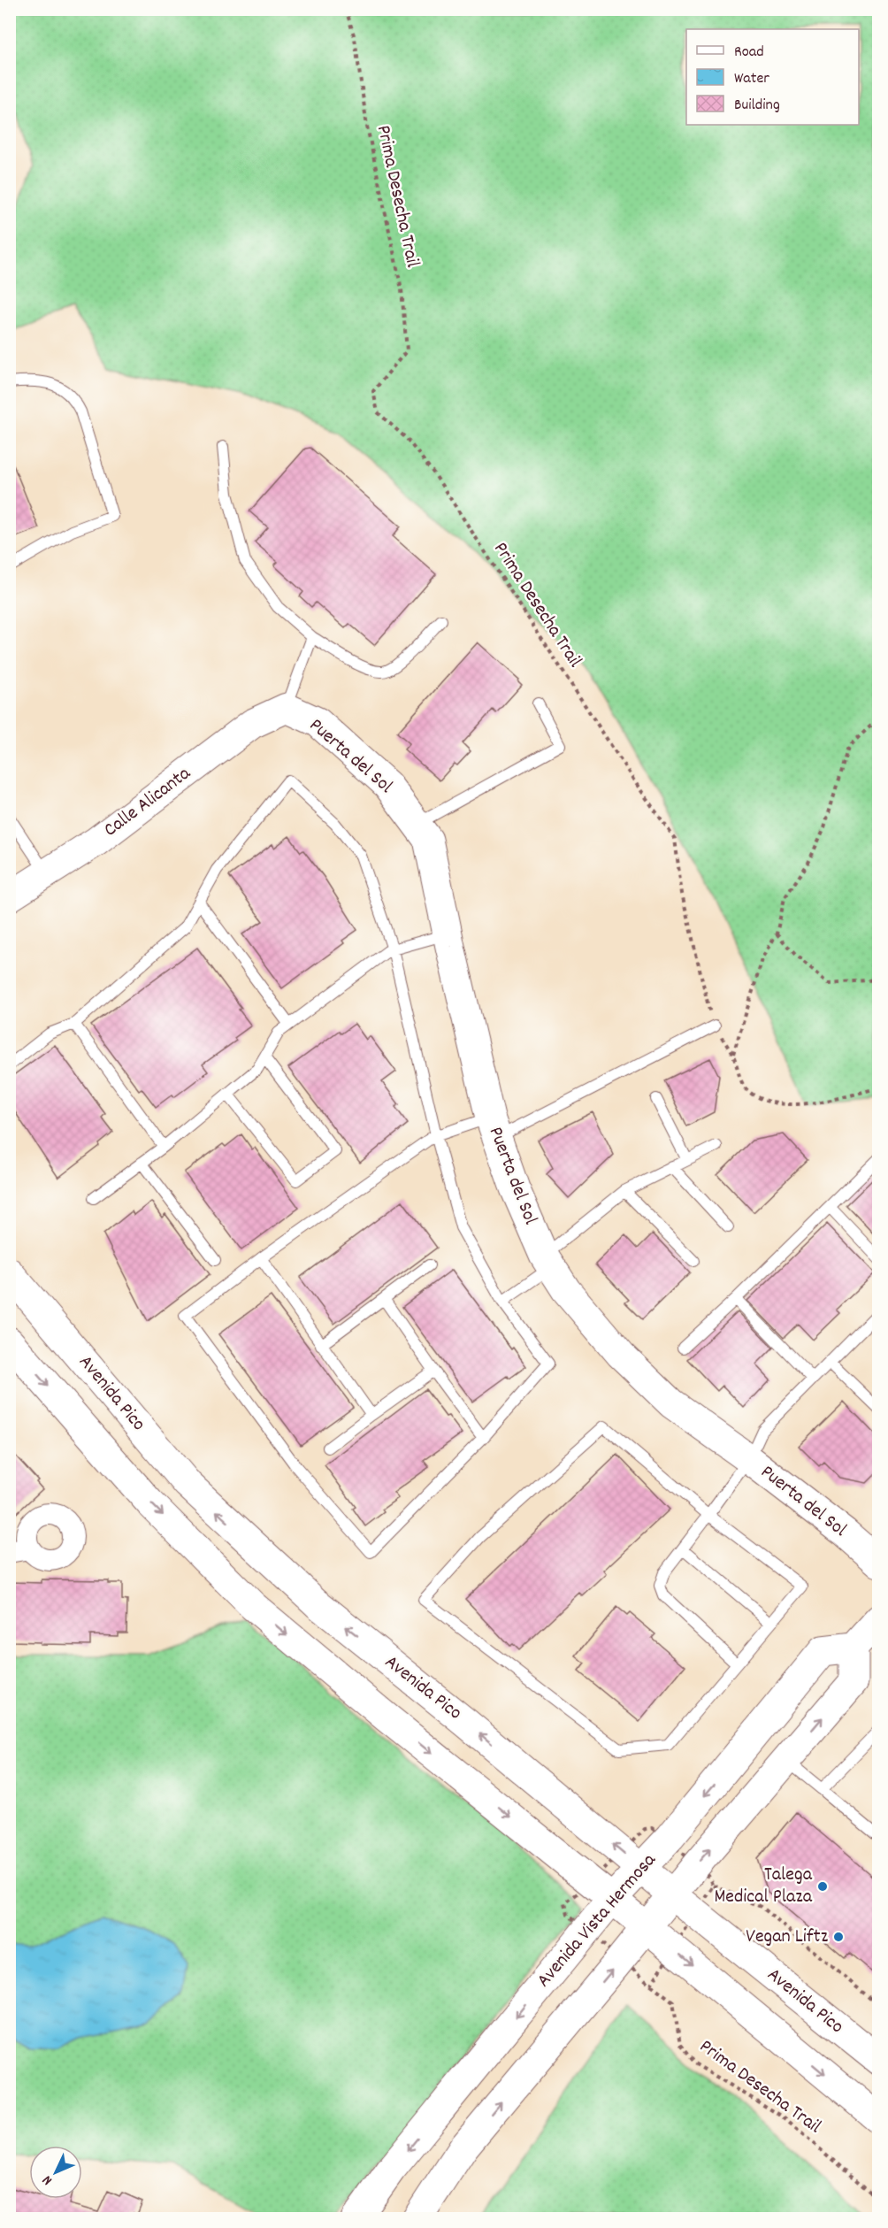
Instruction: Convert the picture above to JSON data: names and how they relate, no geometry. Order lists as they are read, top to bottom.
{
  "streets": {
    "main road": [
      "Puerta del Sol",
      "Calle Alicanta",
      "Avenida Pico",
      "Avenida Vista Hermosa"
    ],
    "path": ["Prima Desecha Trail"]
  },
  "crossings": [
    ["Puerta del Sol", "Calle Alicanta"],
    ["Avenida Pico", "Avenida Vista Hermosa"]
  ],
  "places": ["Talega Medical Plaza", "Vegan Liftz"],
  "legend": ["Road", "Water", "Building"],
  "north": "bottom left"
}
